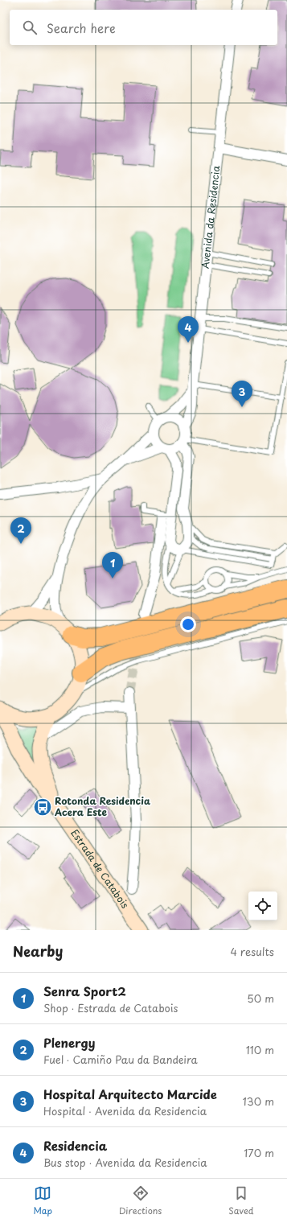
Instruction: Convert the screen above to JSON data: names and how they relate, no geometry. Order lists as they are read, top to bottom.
{
  "streets": {
    "main road": ["Estrada de Catabois"],
    "street": ["Avenida da Residencia"]
  },
  "places": {
    "bus stop": ["Rotonda Residencia Acera Este"]
  },
  "page": {
    "search": "Search here",
    "pins": [
      "4",
      "3",
      "2",
      "1"
    ],
    "heading": ["Nearby", "4 results"],
    "list": [
      {
        "mark": "1",
        "name": "Senra Sport2",
        "note": "Shop · Estrada de Catabois",
        "value": "50 m"
      },
      {
        "mark": "2",
        "name": "Plenergy",
        "note": "Fuel · Camiño Pau da Bandeira",
        "value": "110 m"
      },
      {
        "mark": "3",
        "name": "Hospital Arquitecto Marcide",
        "note": "Hospital · Avenida da Residencia",
        "value": "130 m"
      },
      {
        "mark": "4",
        "name": "Residencia",
        "note": "Bus stop · Avenida da Residencia",
        "value": "170 m"
      }
    ],
    "nav": ["Map", "Directions", "Saved"]
  }
}
